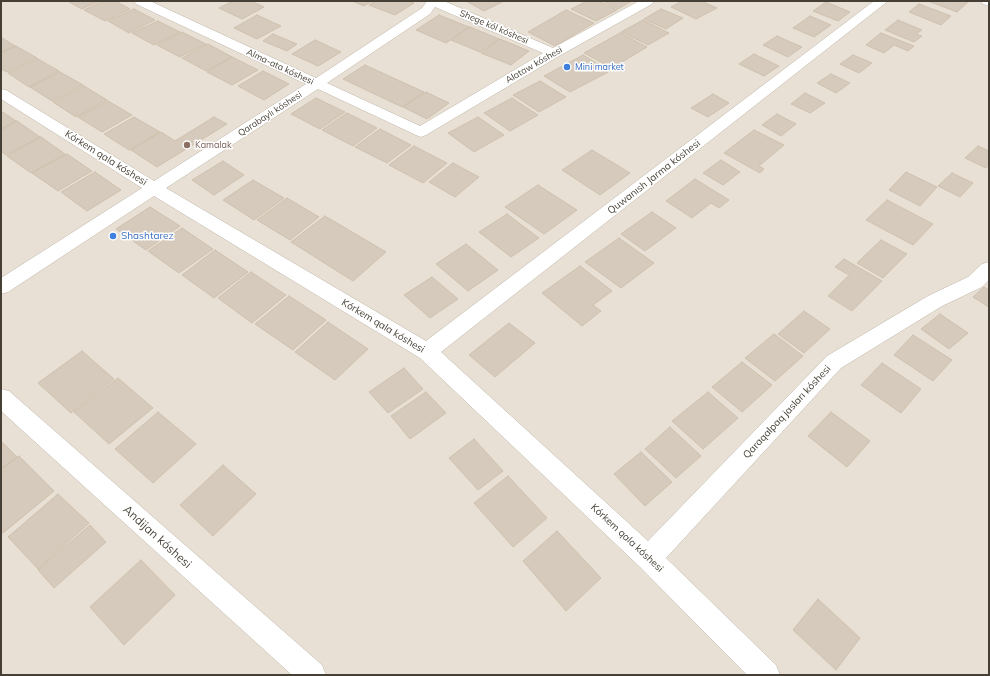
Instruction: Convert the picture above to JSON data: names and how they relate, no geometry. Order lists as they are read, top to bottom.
{
  "streets": {
    "street": [
      "Shege kól kóshesi",
      "Alataw kóshesi",
      "Alma-ata kóshesi",
      "Qarabaylı kóshesi",
      "Kórkem qala kóshesi",
      "Quwanısh Jarma kóshesi",
      "Qaraqalpaq jasları kóshesi",
      "Andijan kóshesi"
    ]
  },
  "crossings": [
    ["Shege kól kóshesi", "Alataw kóshesi"],
    ["Shege kól kóshesi", "Qarabaylı kóshesi"],
    ["Alataw kóshesi", "Alma-ata kóshesi"],
    ["Alma-ata kóshesi", "Qarabaylı kóshesi"],
    ["Qarabaylı kóshesi", "Kórkem qala kóshesi"],
    ["Kórkem qala kóshesi", "Quwanısh Jarma kóshesi"],
    ["Kórkem qala kóshesi", "Qaraqalpaq jasları kóshesi"]
  ],
  "places": ["Mini market", "Kamalak", "Shashtarez"]
}
